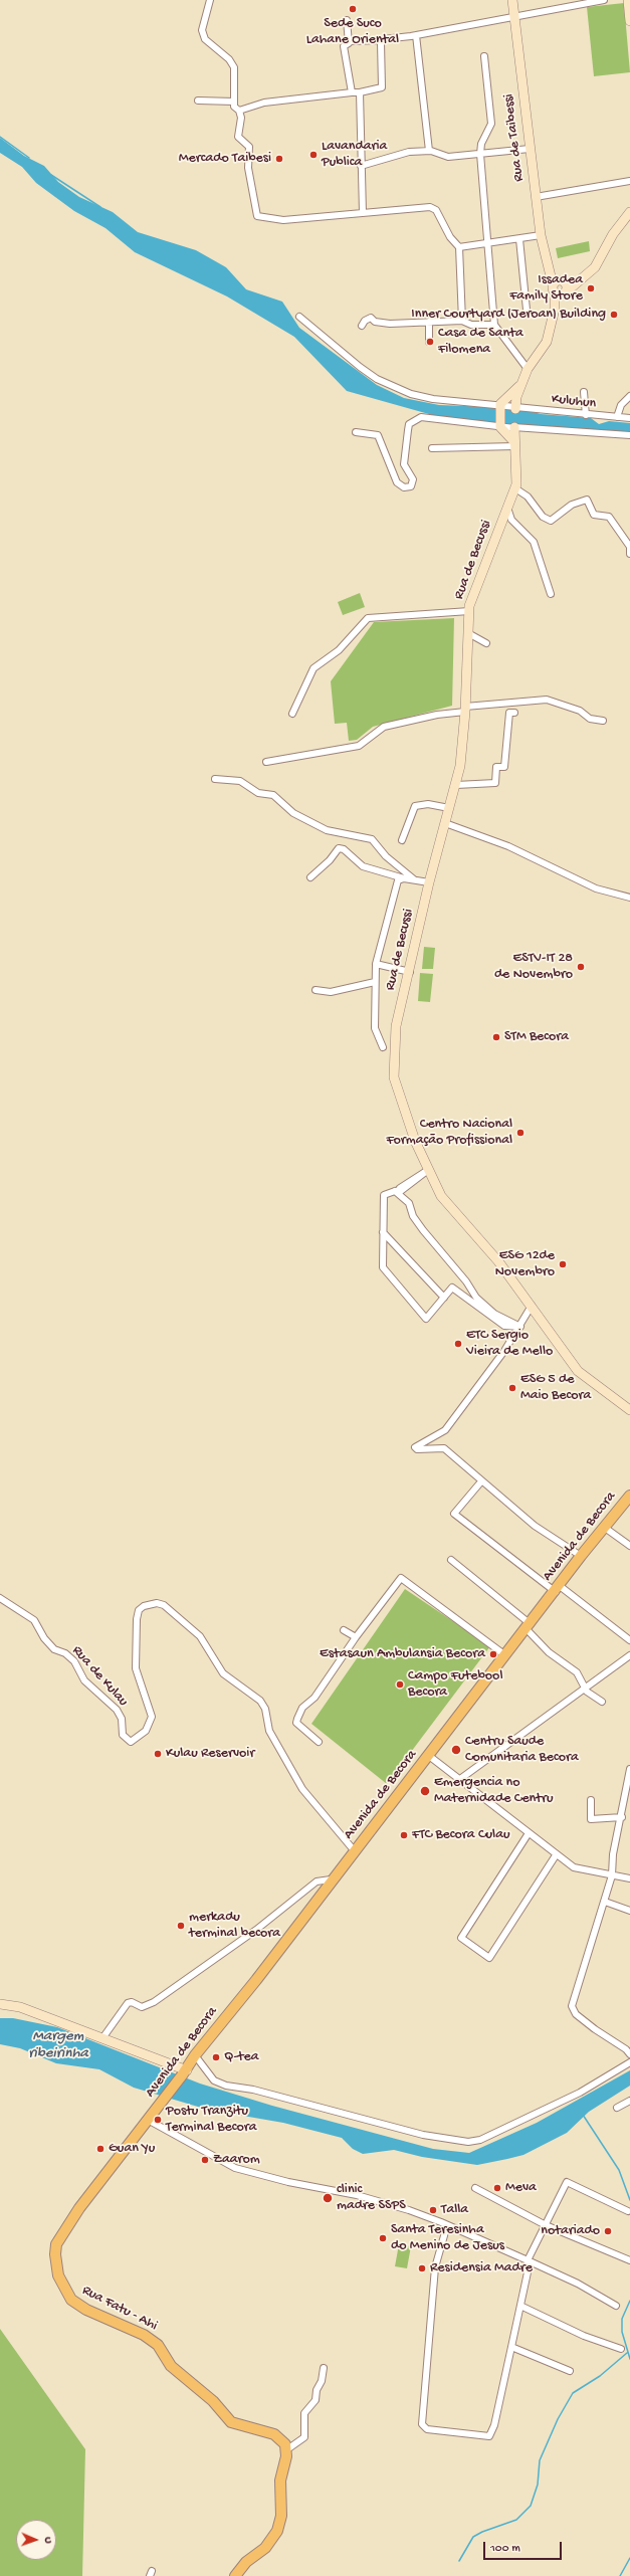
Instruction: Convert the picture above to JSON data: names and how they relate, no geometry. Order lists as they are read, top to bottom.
{
  "streets": {
    "main road": ["Avenida de Becora", "Rua Fatu - Ahi"],
    "street": [
      "Rua de Taibessi",
      "Kuluhun",
      "Rua de Becussi",
      "Rua de Kulau"
    ]
  },
  "crossings": [
    ["Rua de Taibessi", "Kuluhun"],
    ["Avenida de Becora", "Rua de Kulau"],
    ["Avenida de Becora", "Rua Fatu - Ahi"]
  ],
  "water": ["Margem ribeirinha"],
  "places": [
    "Sede Suco Lahane Oriental",
    "Lavandaria Publica",
    "Mercado Taibesi",
    "Issadea Family Store",
    "Inner Courtyard (Jeroan) Building",
    "Casa de Santa Filomena",
    "ESTV-IT 28 de Novembro",
    "STM Becora",
    "Centro Nacional Formação Profissional",
    "ESG 12de Novembro",
    "ETC Sergio Vieira de Mello",
    "ESG 5 de Maio Becora",
    "Estasaun Ambulansia Becora",
    "Campo Futebool Becora",
    "Centru Saude Comunitaria Becora",
    "Kulau Reservoir",
    "Emergencia no Maternidade Centru",
    "FTC Becora Culau",
    "merkadu terminal becora",
    "Q-tea",
    "Postu Tranzitu Terminal Becora",
    "Guan Yu",
    "Zaarom",
    "Meva",
    "clinic madre SSPS",
    "Talla",
    "notariado",
    "Santa Teresinha do Menino de Jesus",
    "Residensia Madre"
  ],
  "scale_bar": "100 m",
  "north": "right"
}
